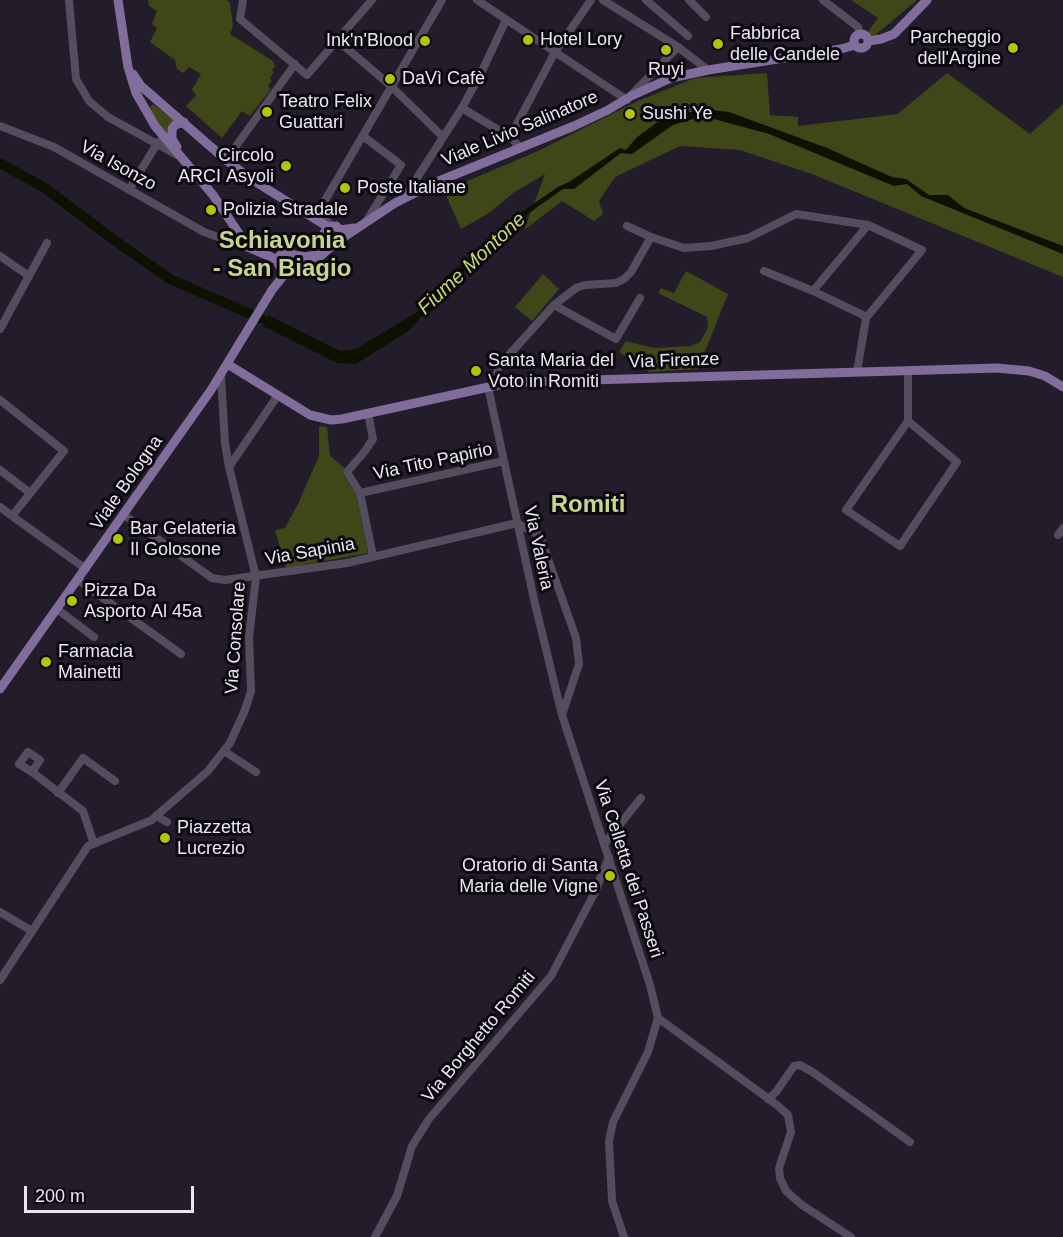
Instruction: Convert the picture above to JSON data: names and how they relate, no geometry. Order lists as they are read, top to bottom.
{
  "streets": {
    "main road": ["Viale Livio Salinatore", "Via Firenze", "Viale Bologna"],
    "street": [
      "Via Isonzo",
      "Via Tito Papirio",
      "Via Valeria",
      "Via Sapinia",
      "Via Consolare",
      "Via Celletta dei Passeri",
      "Via Borghetto Romiti"
    ]
  },
  "crossings": [
    ["Via Firenze", "Viale Bologna"],
    ["Via Firenze", "Via Valeria"],
    ["Via Tito Papirio", "Via Valeria"],
    ["Via Tito Papirio", "Via Sapinia"],
    ["Viale Bologna", "Via Sapinia"],
    ["Viale Bologna", "Via Consolare"],
    ["Via Valeria", "Via Sapinia"],
    ["Via Valeria", "Via Celletta dei Passeri"],
    ["Via Sapinia", "Via Consolare"],
    ["Via Celletta dei Passeri", "Via Borghetto Romiti"]
  ],
  "districts": ["Schiavonia - San Biagio", "Romiti"],
  "water": ["Fiume Montone"],
  "places": [
    "Hotel Lory",
    "Ink'n'Blood",
    "Fabbrica delle Candele",
    "Parcheggio dell'Argine",
    "Ruyi",
    "DaVì Cafè",
    "Teatro Felix Guattari",
    "Sushi Ye",
    "Circolo ARCI Asyoli",
    "Poste Italiane",
    "Polizia Stradale",
    "Santa Maria del Voto in Romiti",
    "Bar Gelateria Il Golosone",
    "Pizza Da Asporto Al 45a",
    "Farmacia Mainetti",
    "Piazzetta Lucrezio",
    "Oratorio di Santa Maria delle Vigne"
  ],
  "scale_bar": "200 m"
}
